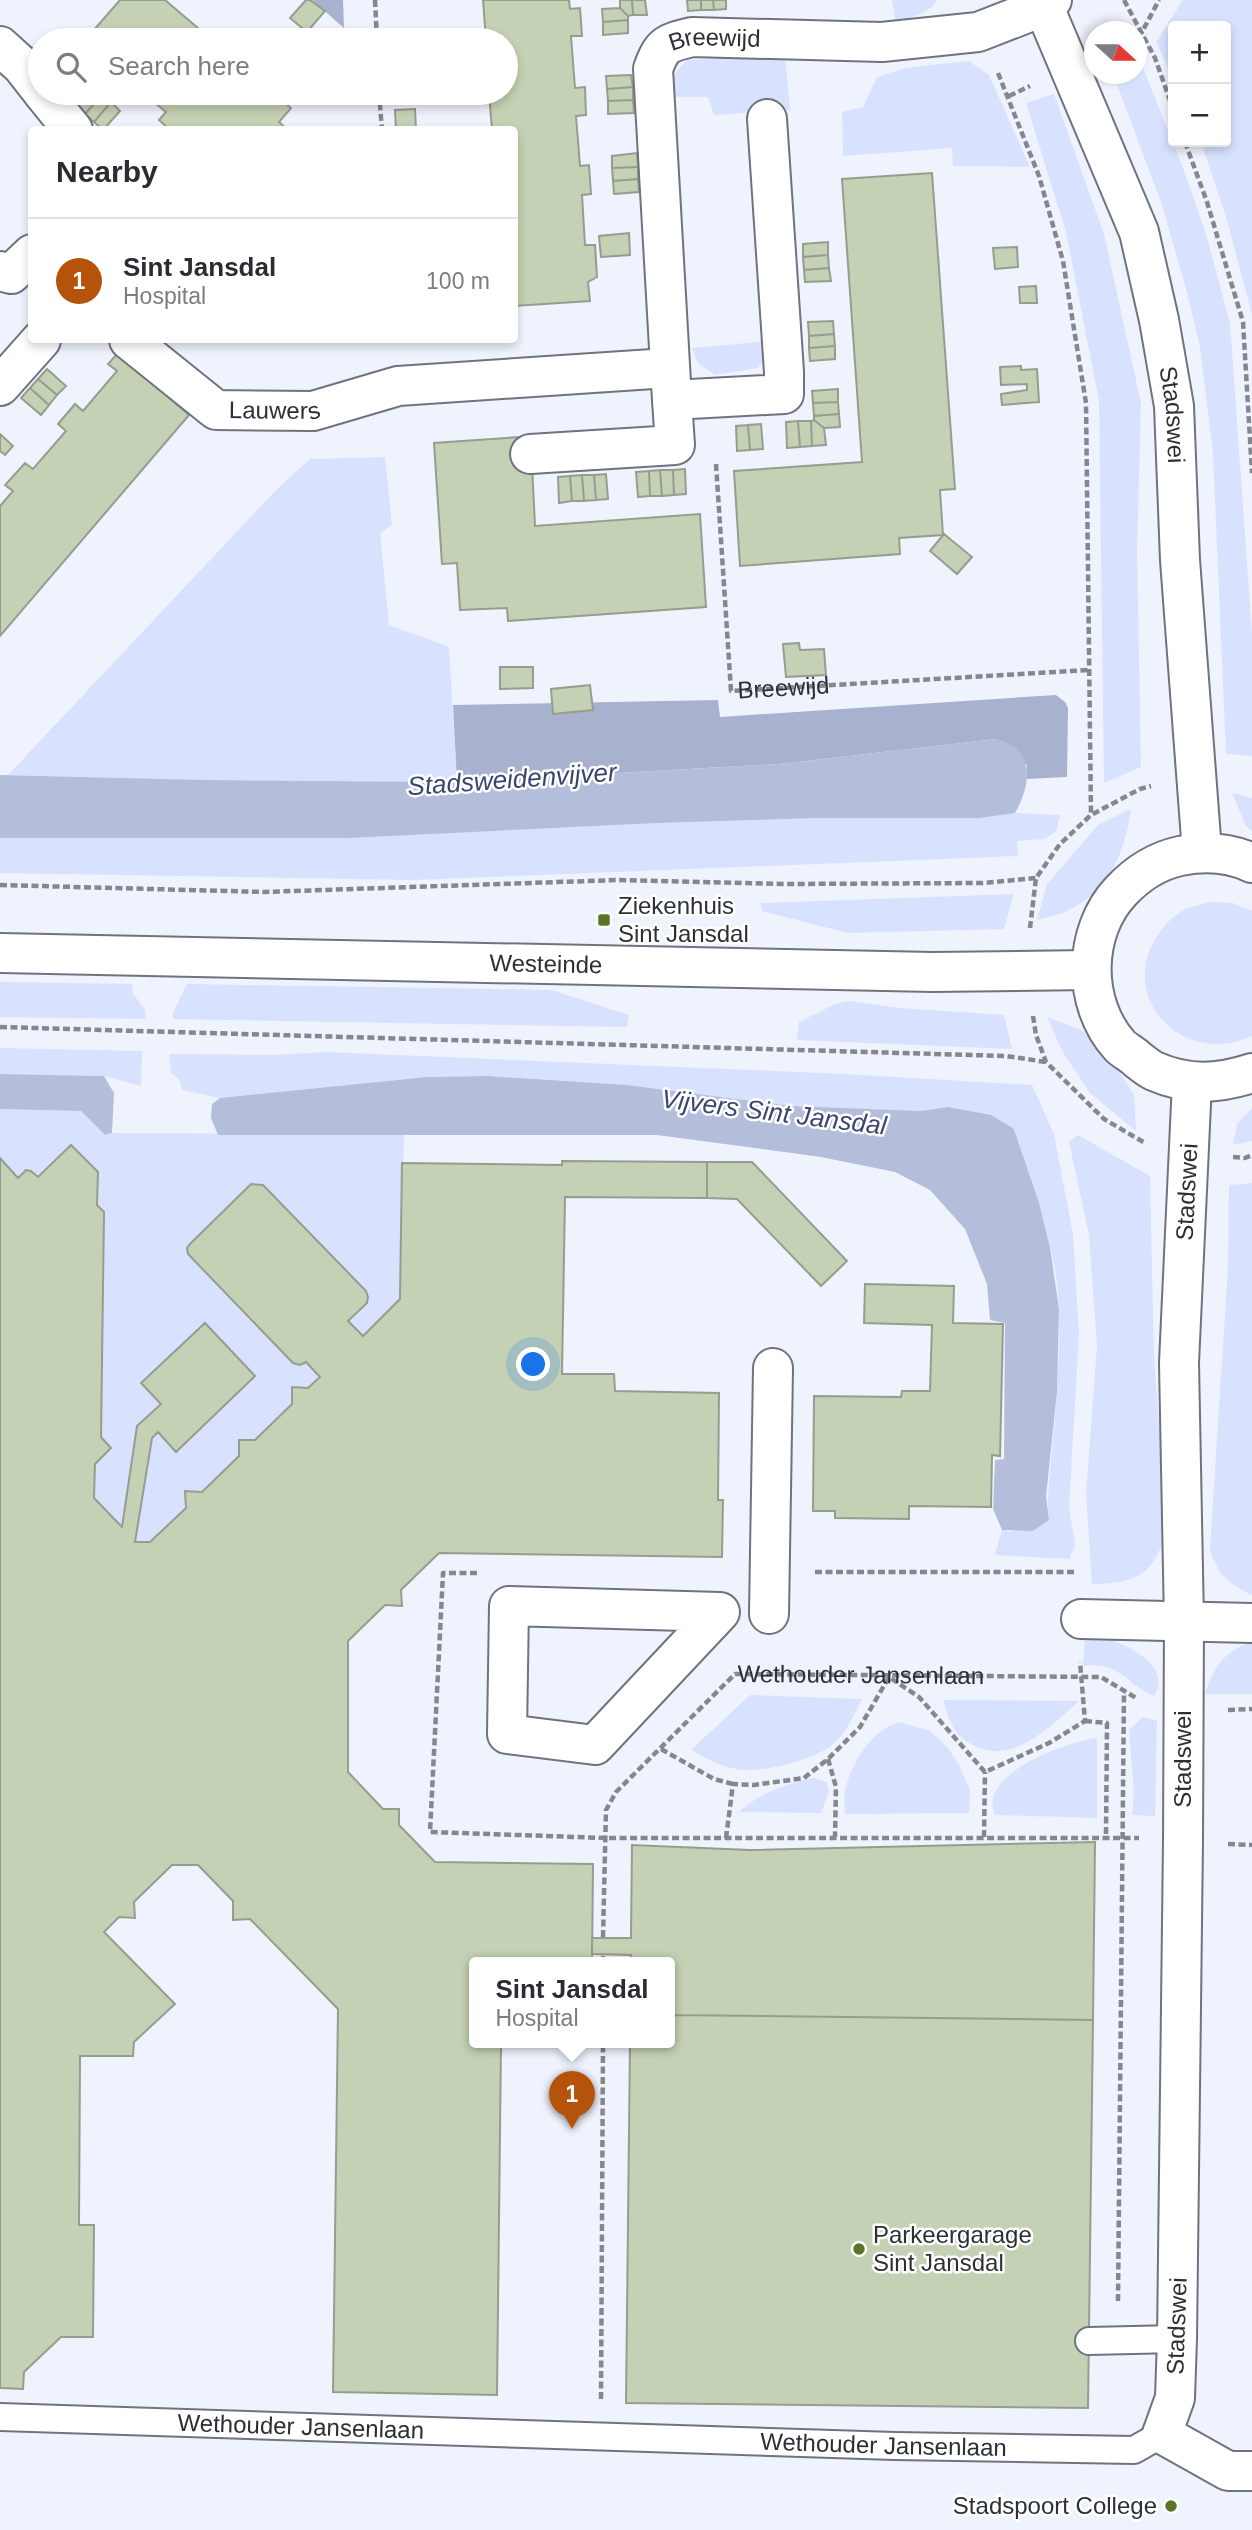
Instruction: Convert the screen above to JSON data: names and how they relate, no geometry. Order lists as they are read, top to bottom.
{
  "streets": {
    "street": [
      "Breewijd",
      "Lauwers",
      "Stadswei",
      "Westeinde"
    ],
    "lane": ["Wethouder Jansenlaan"]
  },
  "crossings": [
    ["Breewijd", "Lauwers"],
    ["Breewijd", "Stadswei"],
    ["Stadswei", "Wethouder Jansenlaan"]
  ],
  "water": ["Stadsweidenvijver", "Vijvers Sint Jansdal"],
  "places": {
    "transit": ["Ziekenhuis Sint Jansdal"],
    "other": ["Parkeergarage Sint Jansdal", "Stadspoort College"]
  },
  "north": "right",
  "page": {
    "map_buttons": ["+", "−"],
    "search": "Search here",
    "heading": "Nearby",
    "list": [
      {
        "mark": "1",
        "name": "Sint Jansdal",
        "note": "Hospital",
        "value": "100 m"
      }
    ],
    "popup": ["Sint Jansdal", "Hospital"],
    "pins": "1"
  }
}
